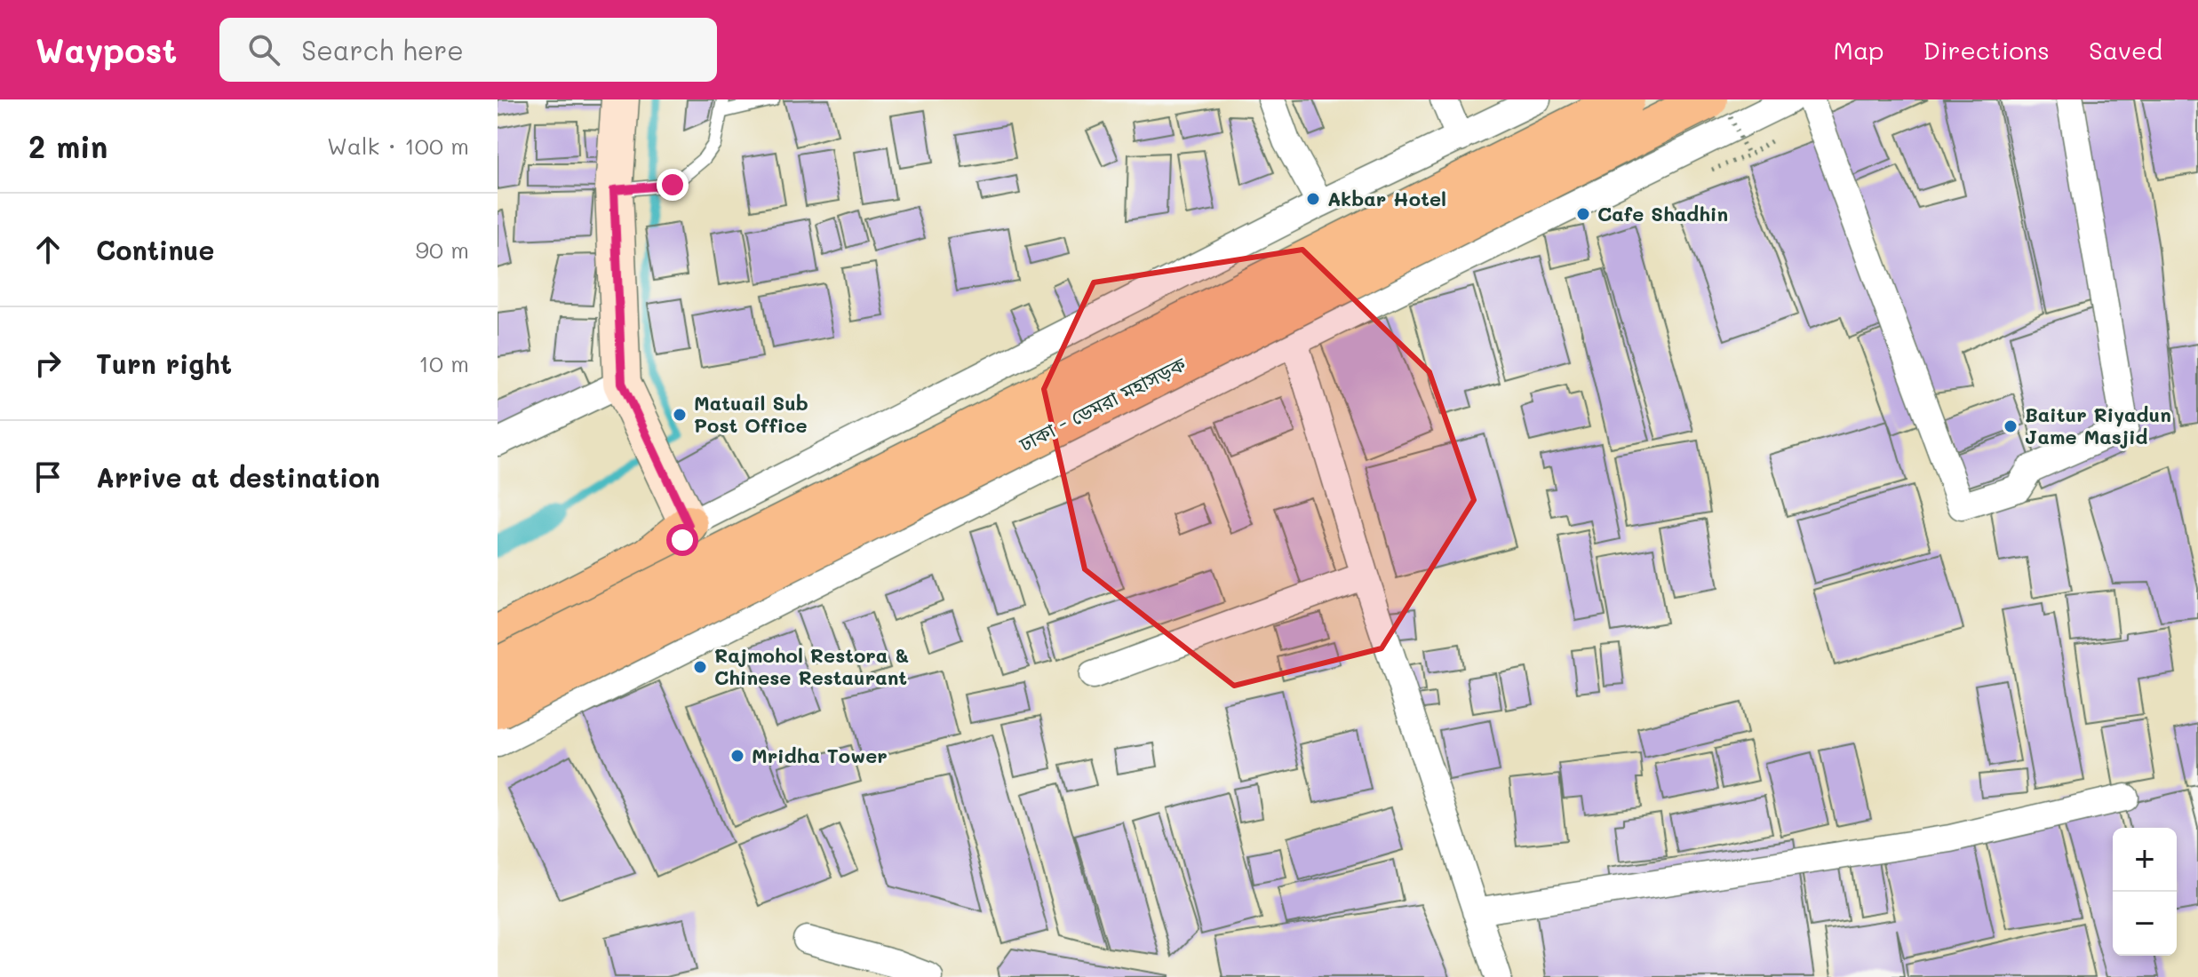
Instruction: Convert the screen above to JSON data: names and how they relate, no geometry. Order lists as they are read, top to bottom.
{
  "streets": {
    "main road": ["ঢাকা - ডেমরা মহাসড়ক"]
  },
  "places": [
    "Akbar Hotel",
    "Cafe Shadhin",
    "Matuail Sub Post Office",
    "Baitur Riyadun Jame Masjid",
    "Rajmohol Restora & Chinese Restaurant",
    "Mridha Tower"
  ],
  "page": {
    "header": "Waypost",
    "search": "Search here",
    "nav": ["Map", "Directions", "Saved"],
    "heading": ["2 min", "Walk · 100 m"],
    "list": [
      ["Continue", "90 m"],
      ["Turn right", "10 m"],
      "Arrive at destination"
    ],
    "map_buttons": ["+", "−"]
  }
}
